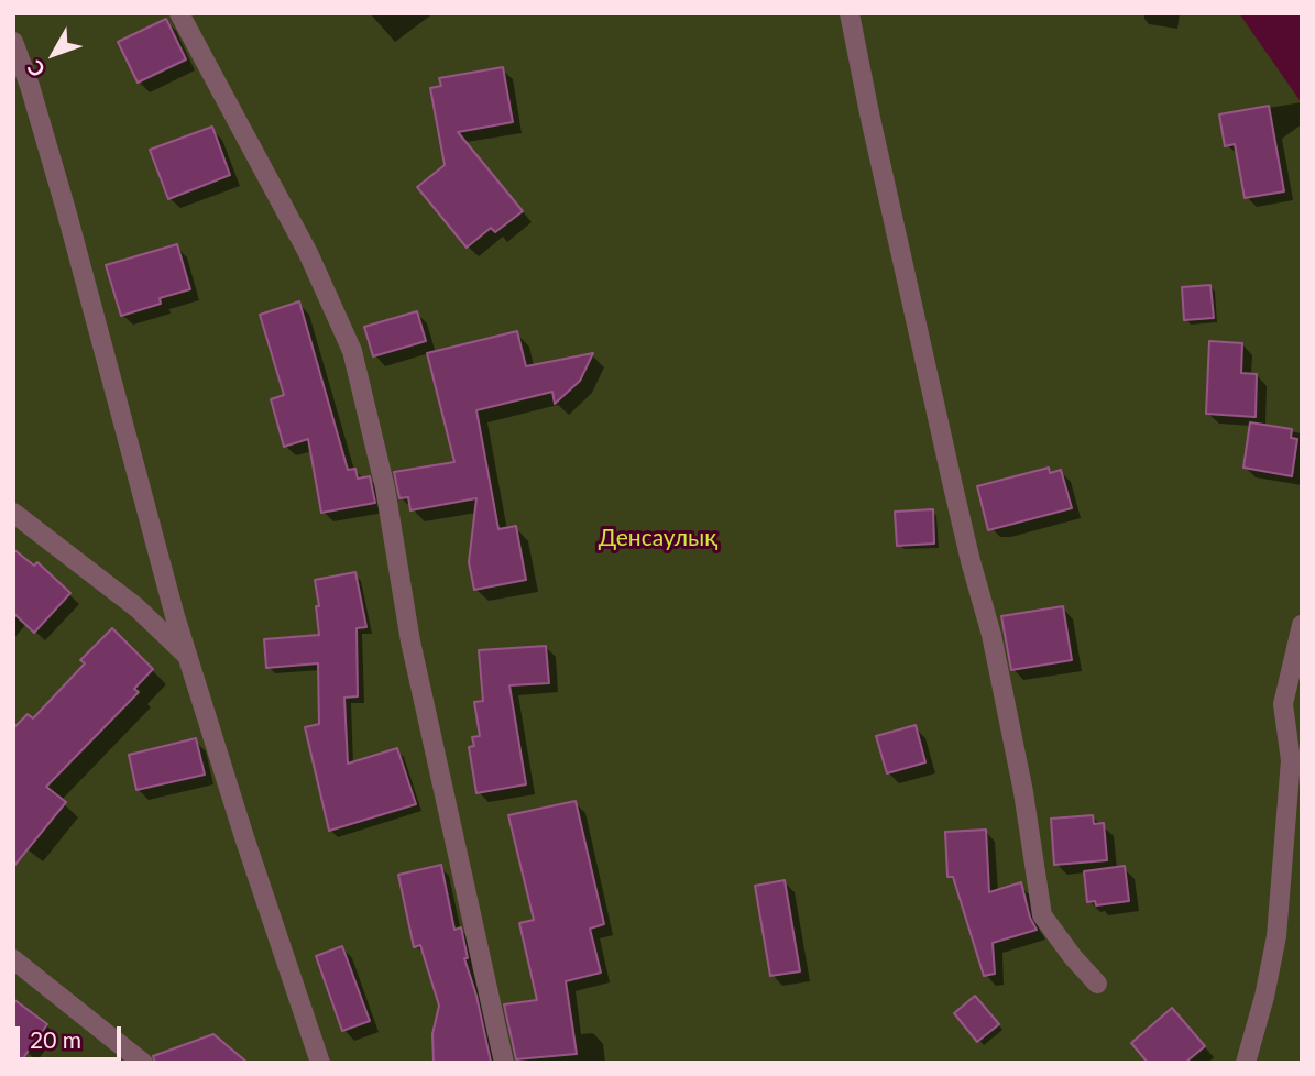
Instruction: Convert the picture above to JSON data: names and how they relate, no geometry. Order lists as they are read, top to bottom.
{
  "parks": ["Денсаулық"],
  "scale_bar": "20 m",
  "north": "bottom left"
}
